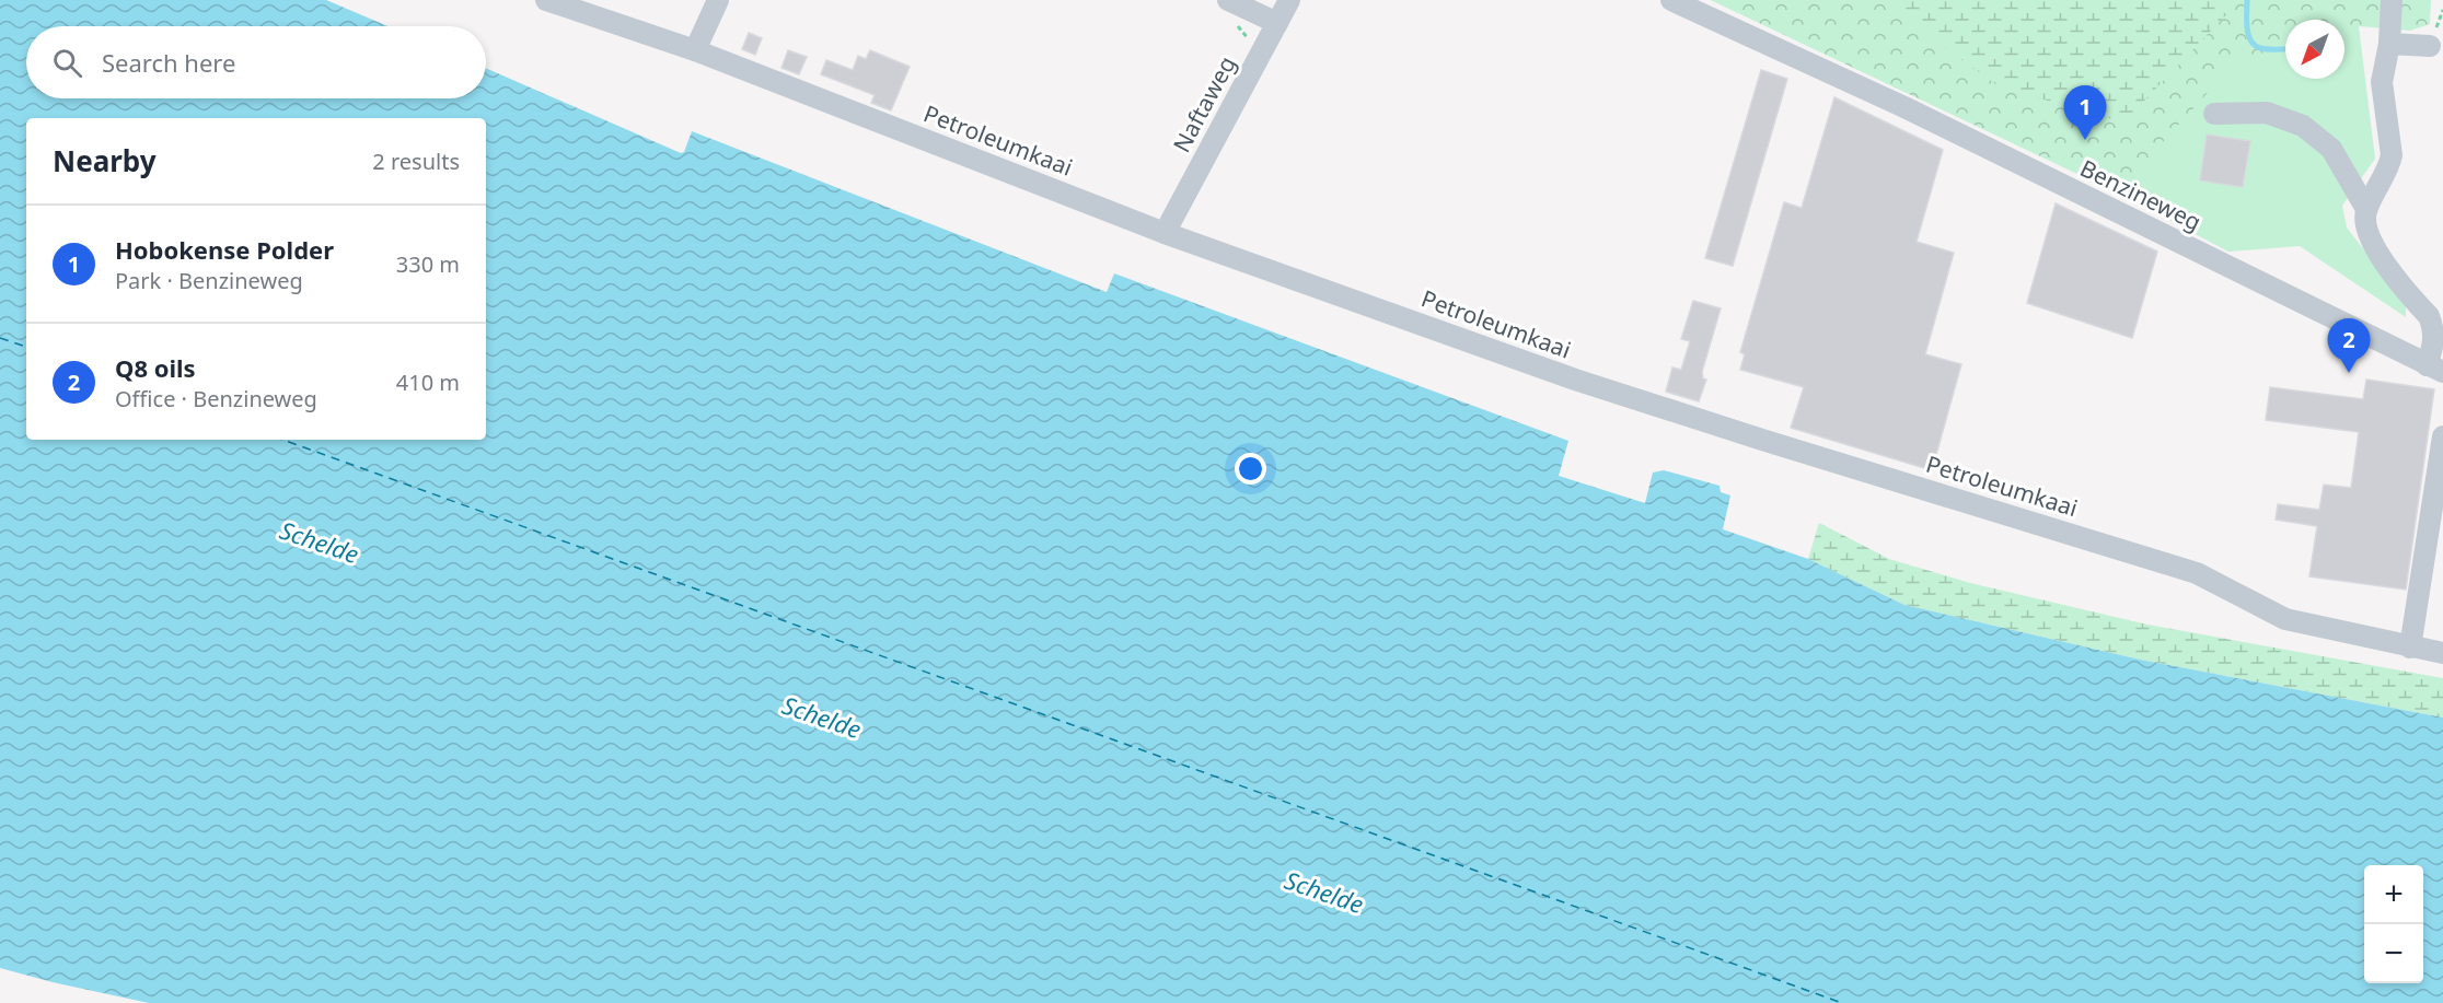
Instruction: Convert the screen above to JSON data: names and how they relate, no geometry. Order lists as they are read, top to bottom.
{
  "streets": {
    "street": ["Naftaweg", "Petroleumkaai", "Benzineweg"]
  },
  "crossings": [
    ["Naftaweg", "Petroleumkaai"]
  ],
  "water": ["Schelde"],
  "north": "bottom left",
  "page": {
    "search": "Search here",
    "pins": ["1", "2"],
    "heading": ["Nearby", "2 results"],
    "list": [
      {
        "mark": "1",
        "name": "Hobokense Polder",
        "note": "Park · Benzineweg",
        "value": "330 m"
      },
      {
        "mark": "2",
        "name": "Q8 oils",
        "note": "Office · Benzineweg",
        "value": "410 m"
      }
    ],
    "map_buttons": ["+", "−"]
  }
}
